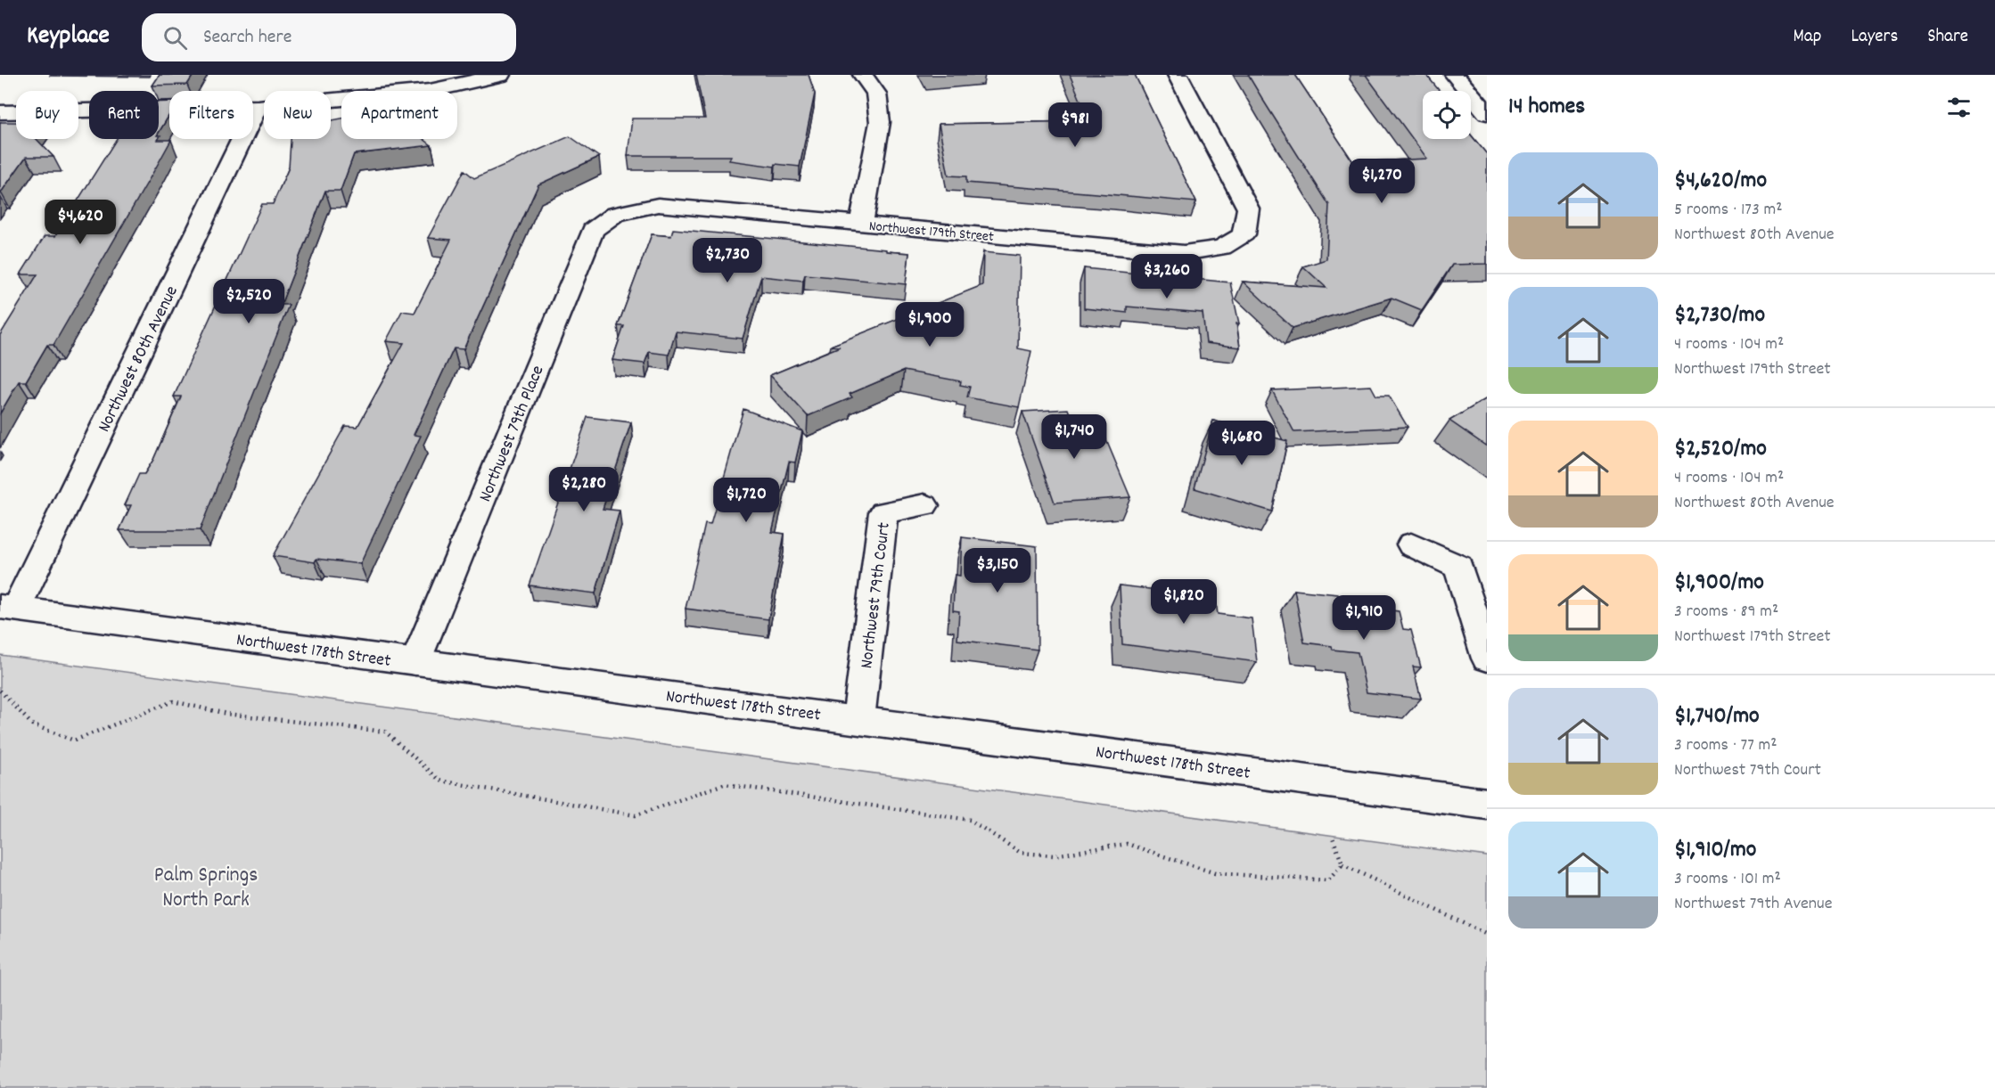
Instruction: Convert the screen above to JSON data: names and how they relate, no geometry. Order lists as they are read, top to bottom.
{
  "streets": {
    "street": [
      "Northwest 179th Street",
      "Northwest 80th Avenue",
      "Northwest 79th Place",
      "Northwest 79th Court",
      "Northwest 178th Street"
    ]
  },
  "crossings": [
    ["Northwest 179th Street", "Northwest 79th Place"],
    ["Northwest 80th Avenue", "Northwest 178th Street"],
    ["Northwest 79th Place", "Northwest 178th Street"],
    ["Northwest 79th Court", "Northwest 178th Street"]
  ],
  "parks": ["Palm Springs North Park"],
  "page": {
    "header": "Keyplace",
    "search": "Search here",
    "nav": ["Map", "Layers", "Share"],
    "heading": "14 homes",
    "chip": [
      "Buy",
      "Rent",
      "Filters",
      "New",
      "Apartment"
    ],
    "price": [
      "$981",
      "$1,270",
      "$4,620",
      "$2,730",
      "$3,260",
      "$2,520",
      "$1,900",
      "$1,740",
      "$1,680",
      "$2,280",
      "$1,720",
      "$3,150",
      "$1,820",
      "$1,910"
    ],
    "list": [
      {
        "name": "$4,620/mo",
        "note": "5 rooms · 173 m² · Northwest 80th Avenue"
      },
      {
        "name": "$2,730/mo",
        "note": "4 rooms · 104 m² · Northwest 179th Street"
      },
      {
        "name": "$2,520/mo",
        "note": "4 rooms · 104 m² · Northwest 80th Avenue"
      },
      {
        "name": "$1,900/mo",
        "note": "3 rooms · 89 m² · Northwest 179th Street"
      },
      {
        "name": "$1,740/mo",
        "note": "3 rooms · 77 m² · Northwest 79th Court"
      },
      {
        "name": "$1,910/mo",
        "note": "3 rooms · 101 m² · Northwest 79th Avenue"
      }
    ]
  }
}
